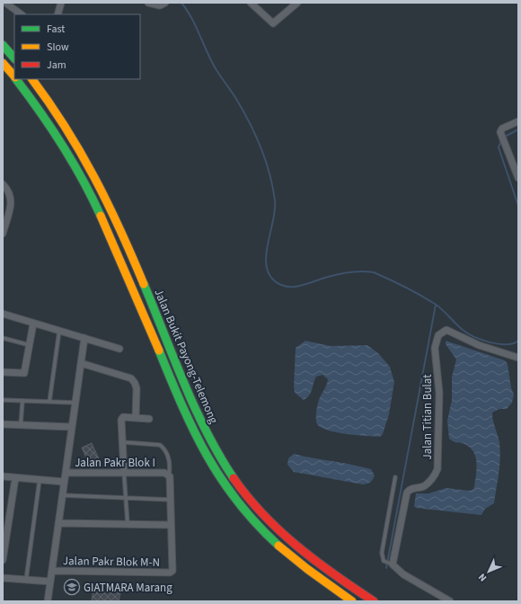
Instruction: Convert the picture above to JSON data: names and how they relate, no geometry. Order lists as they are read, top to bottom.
{
  "streets": {
    "highway": ["Jalan Bukit Payong-Telemong"],
    "street": ["Jalan Titian Bulat", "Jalan Pakr Blok I", "Jalan Pakr Blok M-N"]
  },
  "places": {
    "school or university": ["GIATMARA Marang"]
  },
  "legend": ["Fast", "Slow", "Jam"],
  "north": "bottom left"
}
